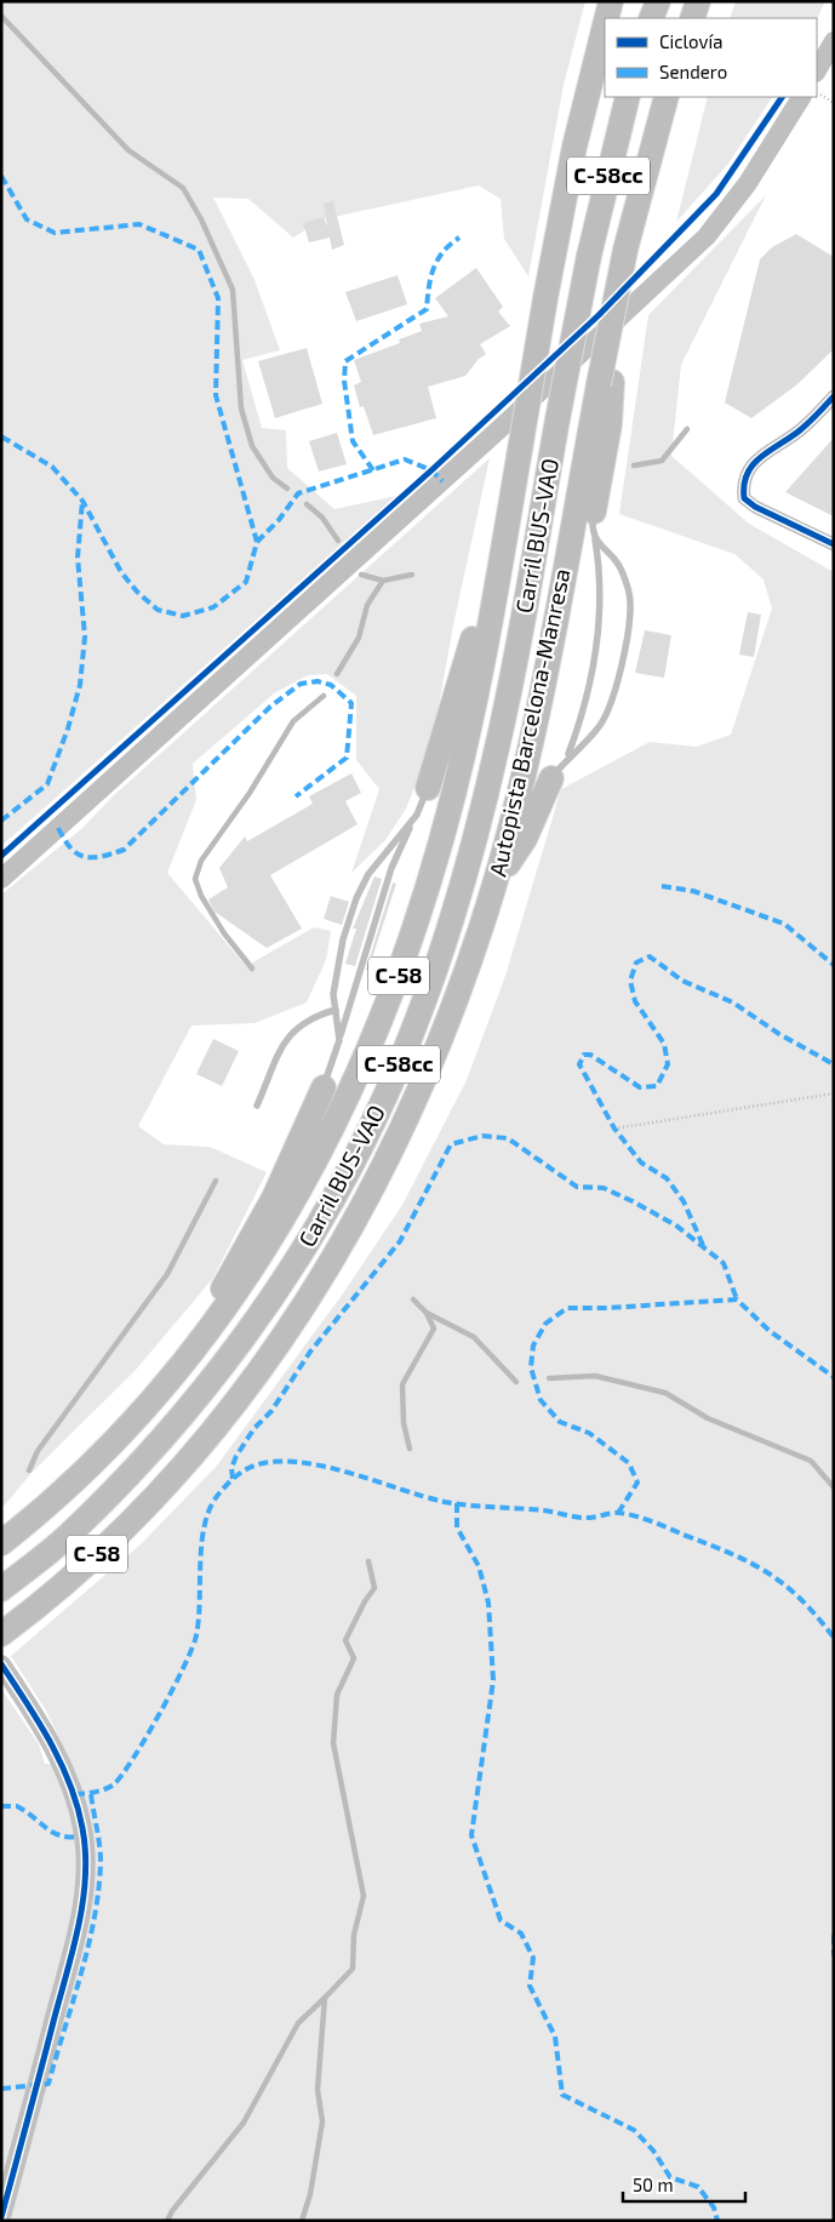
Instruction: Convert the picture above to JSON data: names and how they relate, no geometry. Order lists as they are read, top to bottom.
{
  "streets": {
    "highway": [
      "C-58cc",
      "Carril BUS-VAO",
      "Autopista Barcelona-Manresa",
      "C-58"
    ]
  },
  "legend": ["Ciclovía", "Sendero"],
  "scale_bar": "50 m"
}
